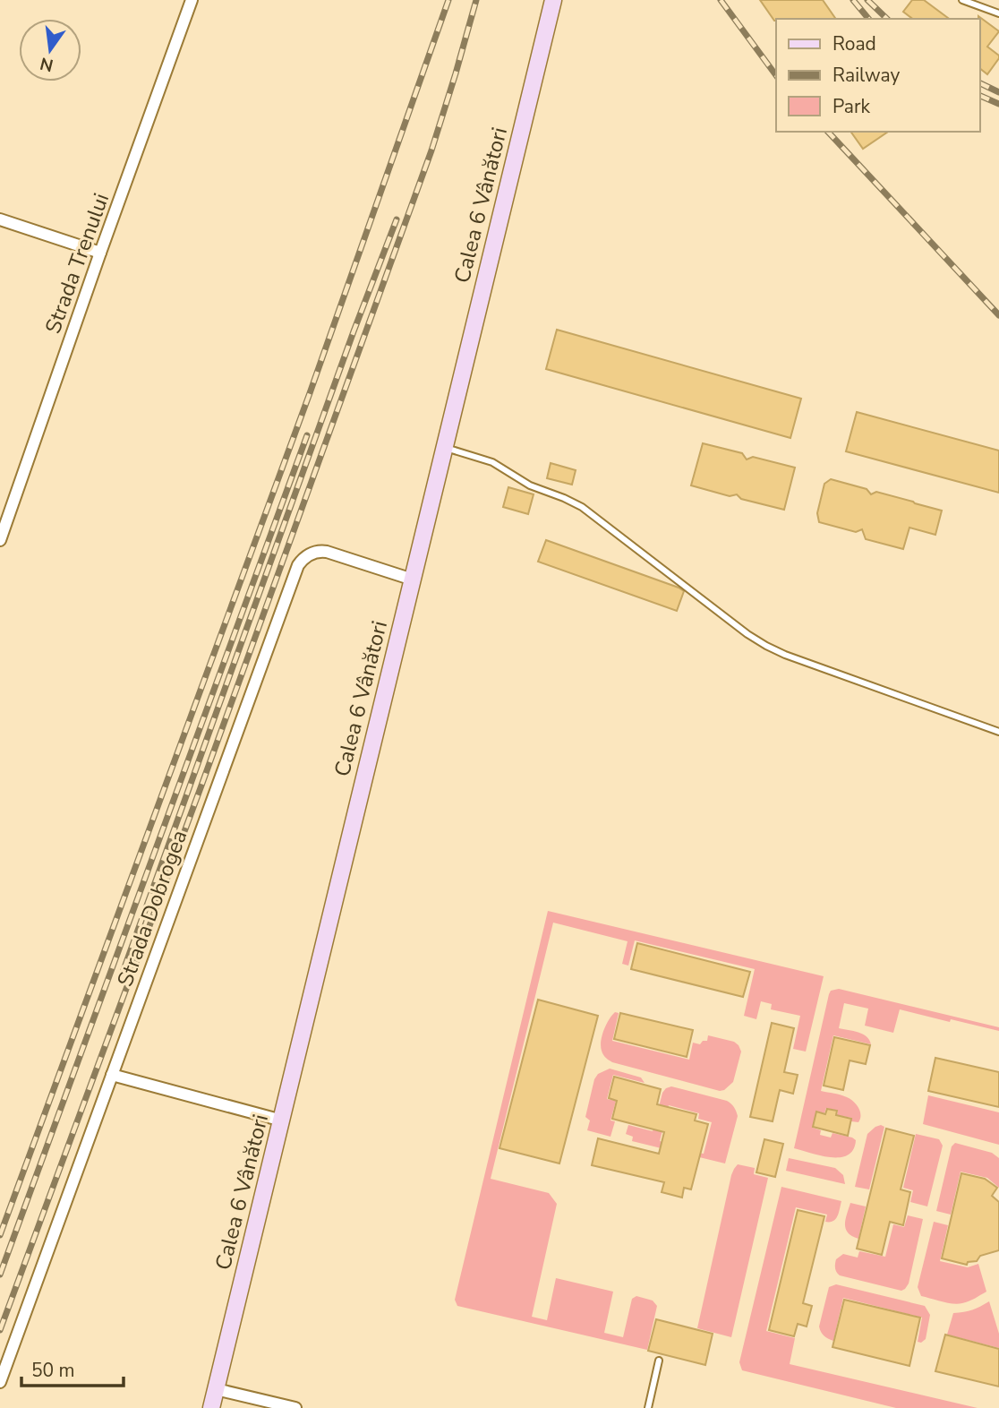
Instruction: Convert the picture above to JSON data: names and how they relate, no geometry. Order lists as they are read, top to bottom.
{
  "streets": {
    "main road": ["Calea 6 Vânători"],
    "street": ["Strada Trenului", "Strada Dobrogea"]
  },
  "crossings": [
    ["Calea 6 Vânători", "Strada Dobrogea"]
  ],
  "legend": ["Road", "Railway", "Park"],
  "scale_bar": "50 m",
  "north": "bottom"
}
